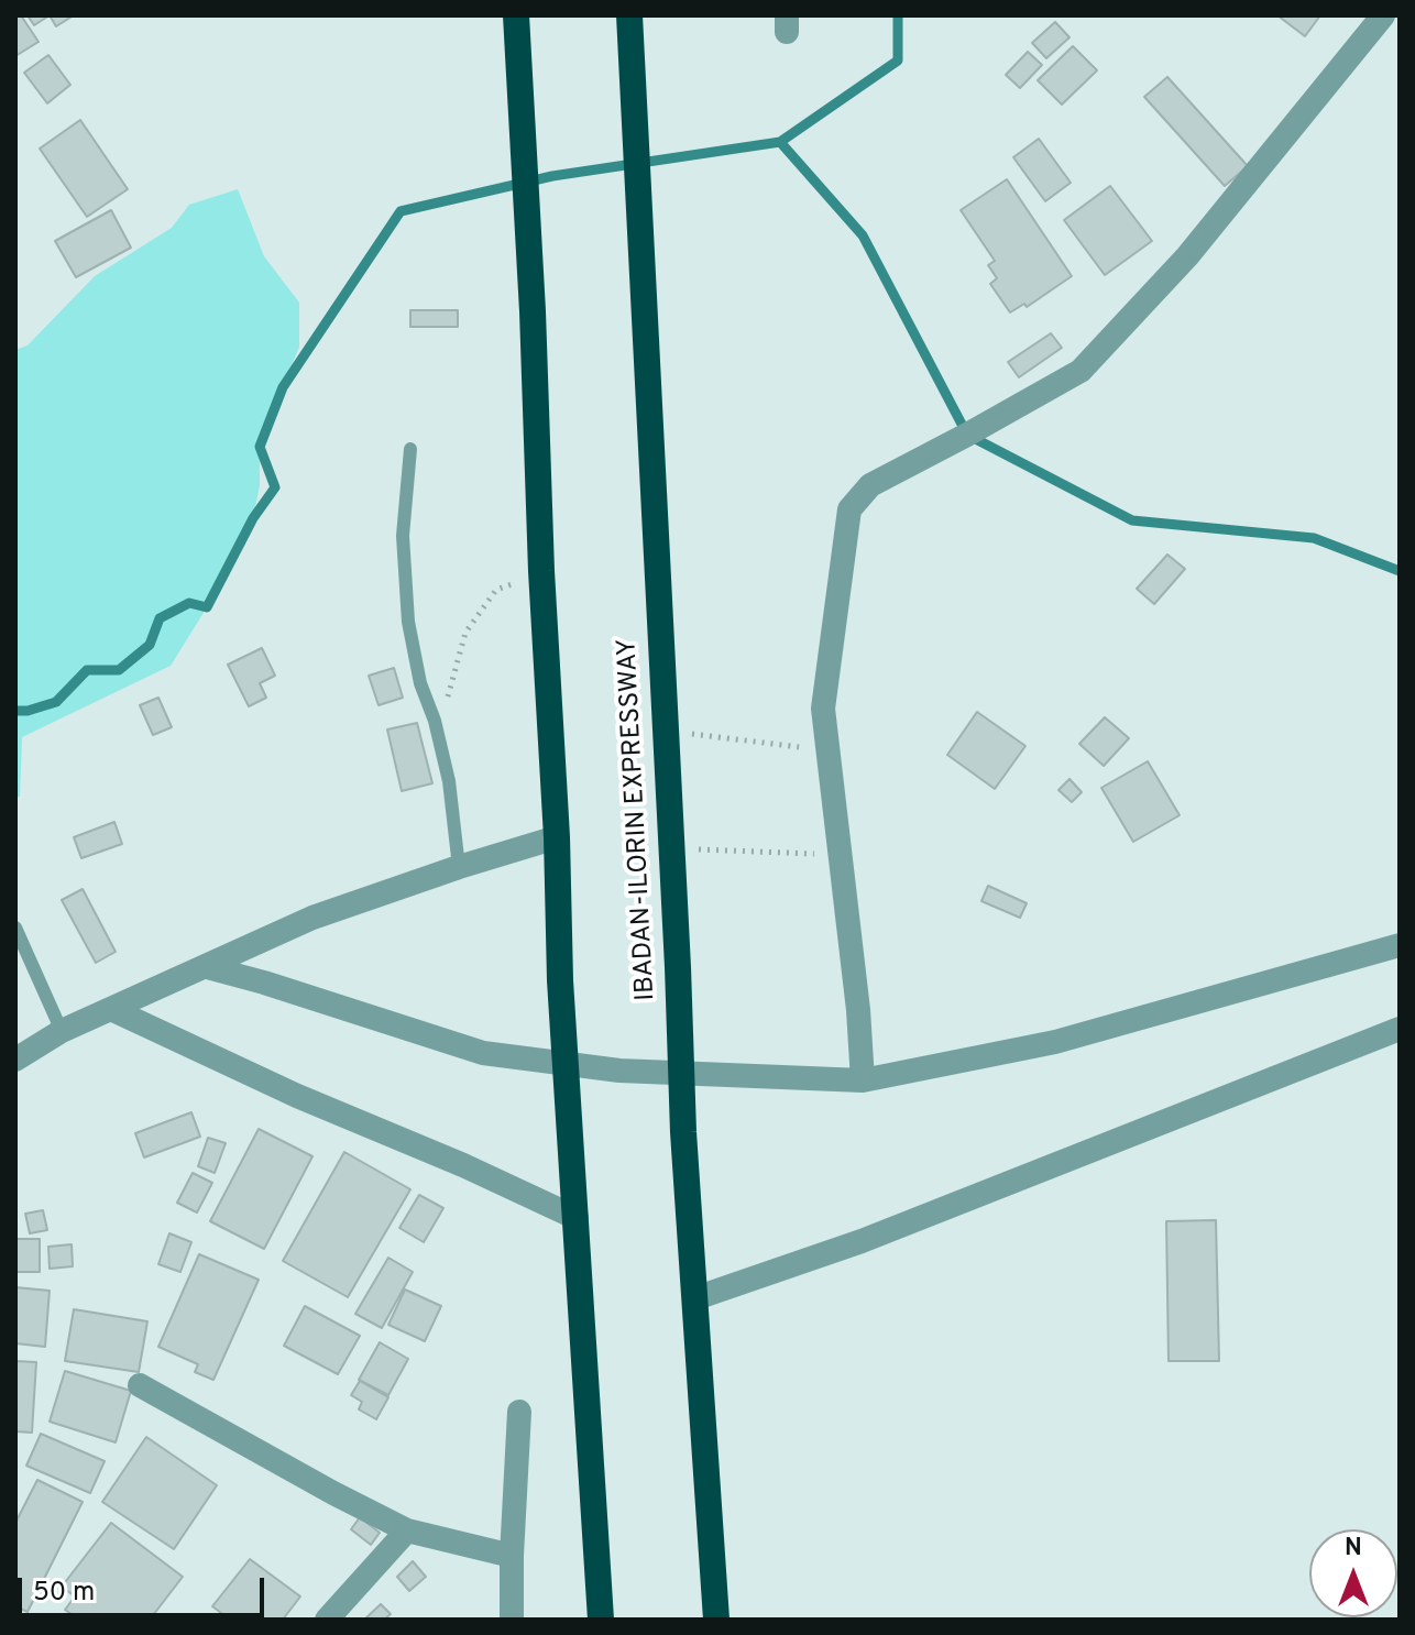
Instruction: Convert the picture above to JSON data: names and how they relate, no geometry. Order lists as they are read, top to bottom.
{
  "streets": {
    "highway": ["IBADAN-ILORIN EXPRESSWAY"]
  },
  "scale_bar": "50 m",
  "north": "top"
}
